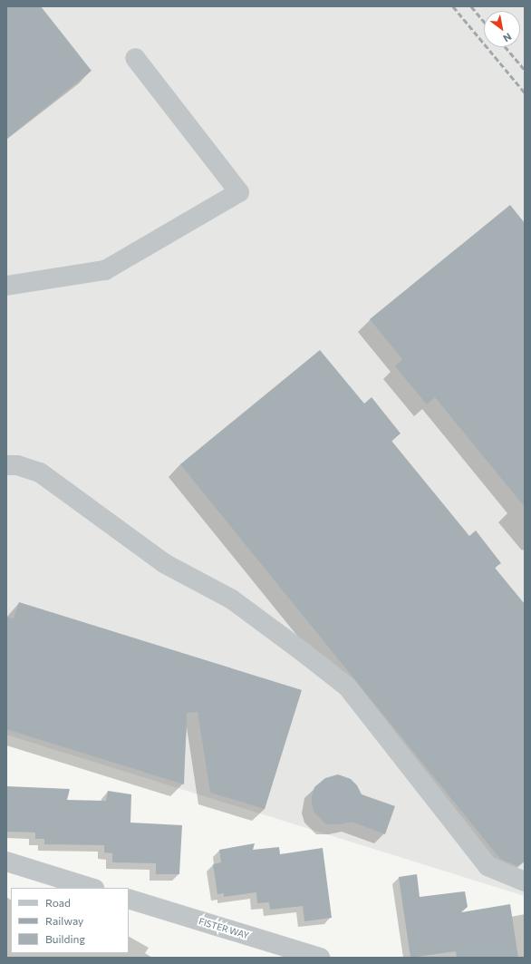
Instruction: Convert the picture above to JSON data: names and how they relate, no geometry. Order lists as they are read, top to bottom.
{
  "streets": {
    "street": ["FISTER WAY"]
  },
  "legend": ["Road", "Railway", "Building"],
  "north": "bottom right"
}
